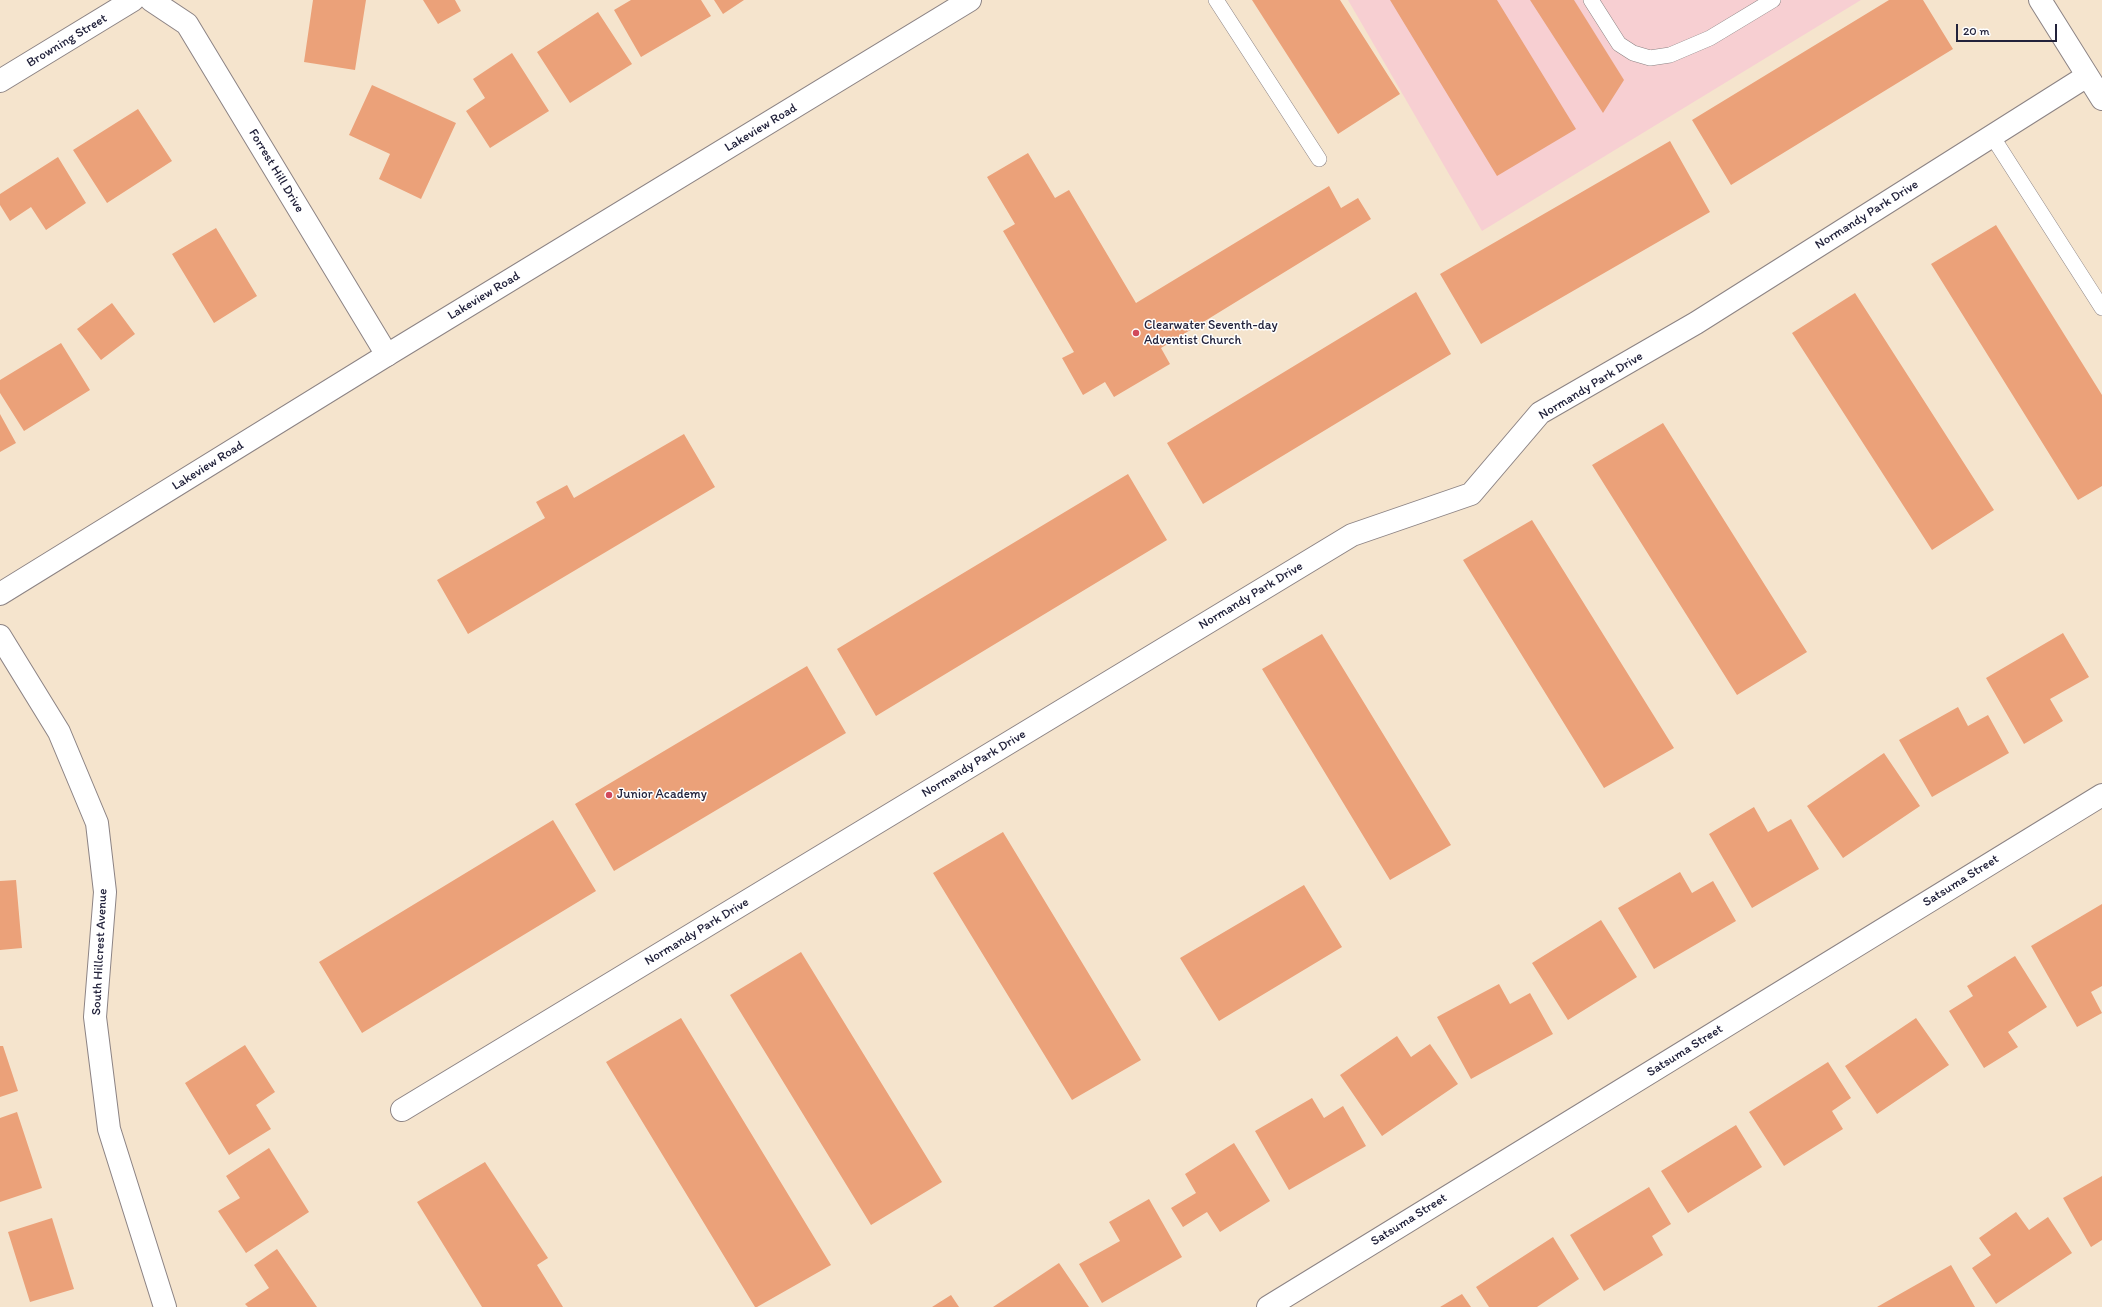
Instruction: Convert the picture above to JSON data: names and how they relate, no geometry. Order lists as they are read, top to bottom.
{
  "streets": {
    "street": [
      "Browning Street",
      "Lakeview Road",
      "Forrest Hill Drive",
      "Normandy Park Drive",
      "Satsuma Street",
      "South Hillcrest Avenue"
    ]
  },
  "crossings": [
    ["Lakeview Road", "Forrest Hill Drive"]
  ],
  "places": ["Clearwater Seventh-day Adventist Church", "Junior Academy"],
  "scale_bar": "20 m"
}
